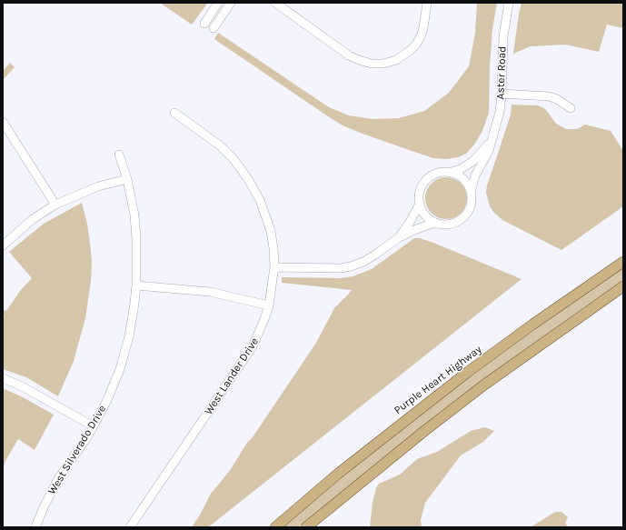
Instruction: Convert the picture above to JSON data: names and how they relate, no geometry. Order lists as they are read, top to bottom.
{
  "streets": {
    "main road": ["Purple Heart Highway"],
    "street": ["Aster Road", "West Lander Drive", "West Silverado Drive"]
  }
}
